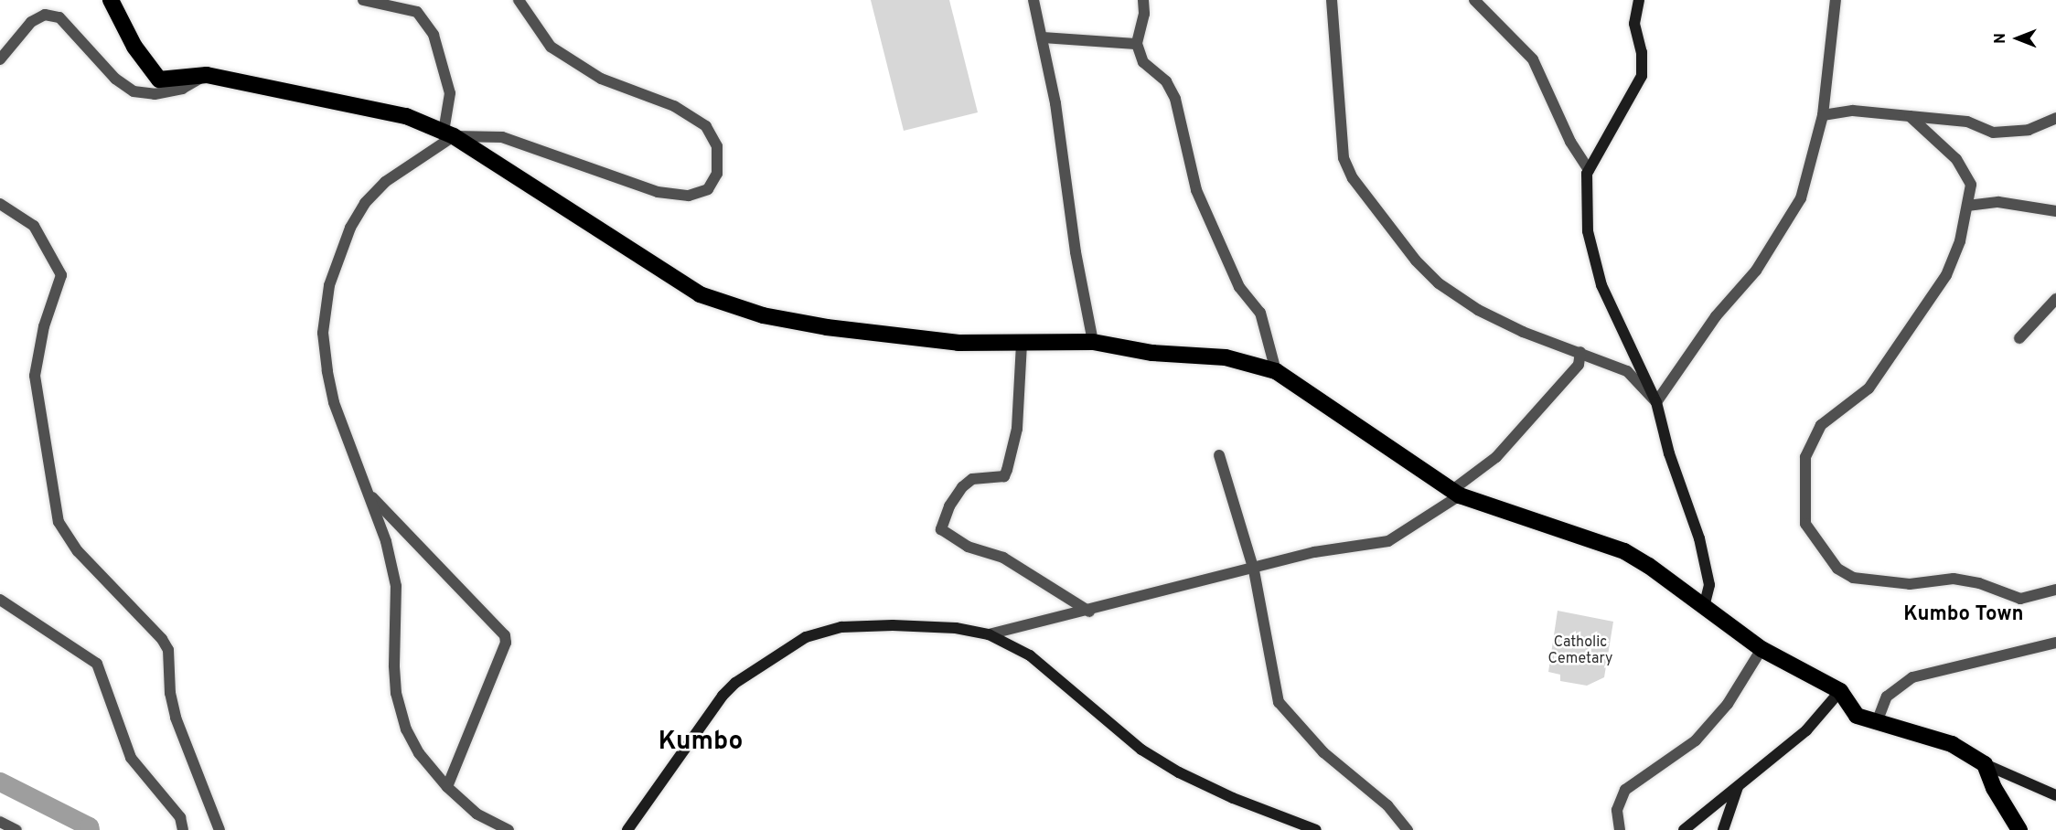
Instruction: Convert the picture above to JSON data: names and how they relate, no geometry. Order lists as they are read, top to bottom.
{
  "districts": ["Kumbo Town", "Kumbo"],
  "parks": ["Catholic Cemetary"],
  "north": "left"
}
